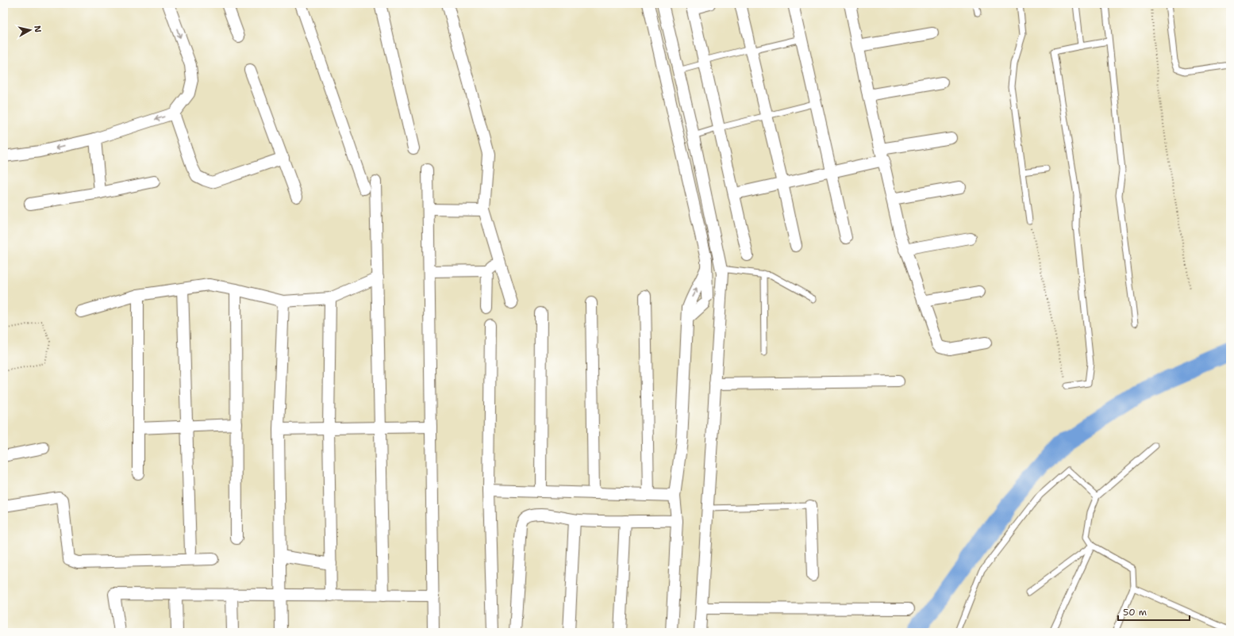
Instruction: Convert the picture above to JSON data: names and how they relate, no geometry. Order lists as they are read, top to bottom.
{
  "scale_bar": "50 m",
  "north": "right"
}
